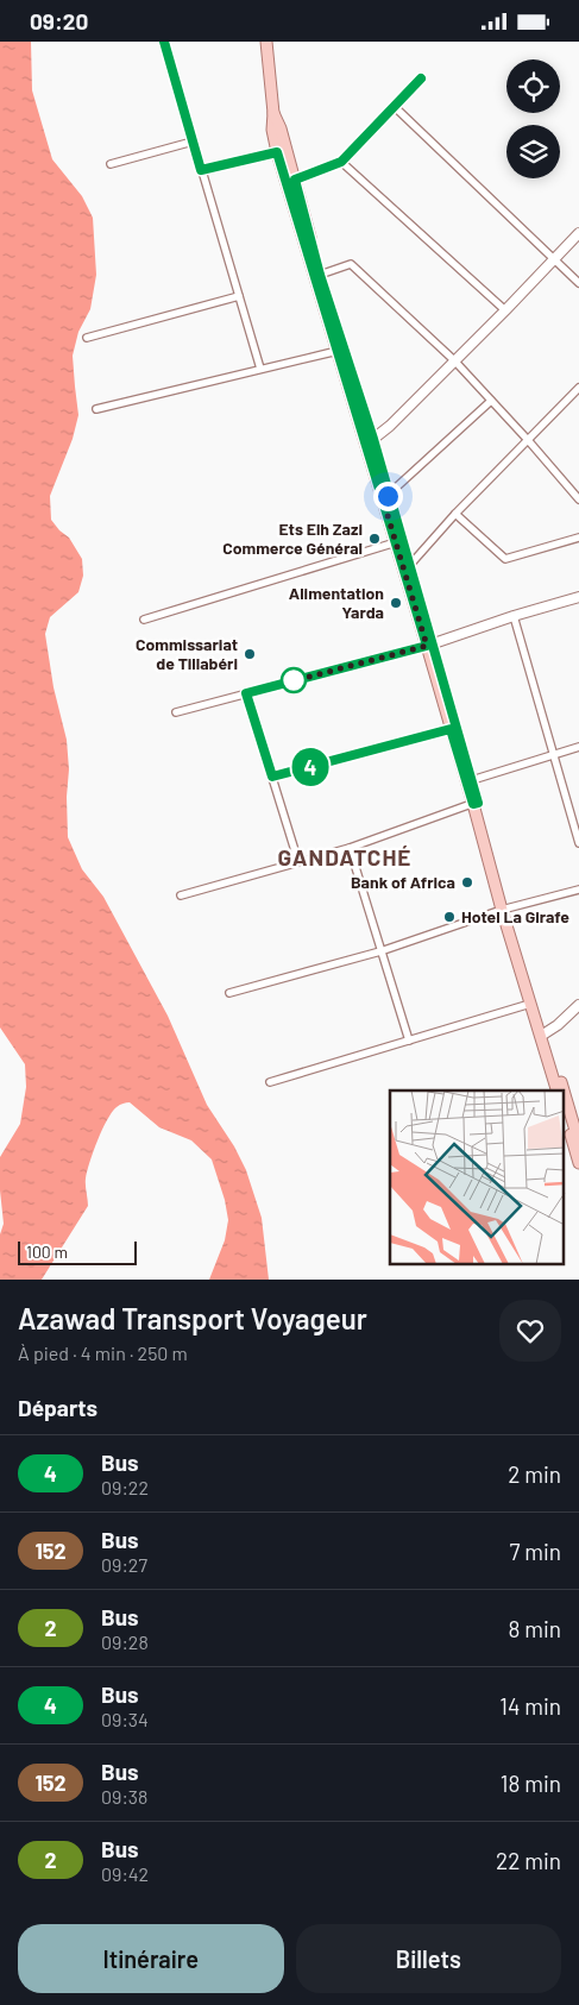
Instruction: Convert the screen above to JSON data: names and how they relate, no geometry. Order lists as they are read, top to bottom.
{
  "districts": ["GANDATCHÉ"],
  "places": [
    "Ets Elh Zazi Commerce Général",
    "Alimentation Yarda",
    "Commissariat de Tillabéri",
    "Bank of Africa",
    "Hotel La Girafe"
  ],
  "lines": ["bus line 4"],
  "scale_bar": "100 m",
  "page": {
    "status": "09:20",
    "on_map": "4",
    "scale": "100 m",
    "heading": [
      ["Azawad Transport Voyageur", "À pied · 4 min · 250 m"],
      "Départs"
    ],
    "list": [
      {
        "mark": "4",
        "name": "Bus",
        "note": "09:22",
        "value": "2 min"
      },
      {
        "mark": "152",
        "name": "Bus",
        "note": "09:27",
        "value": "7 min"
      },
      {
        "mark": "2",
        "name": "Bus",
        "note": "09:28",
        "value": "8 min"
      },
      {
        "mark": "4",
        "name": "Bus",
        "note": "09:34",
        "value": "14 min"
      },
      {
        "mark": "152",
        "name": "Bus",
        "note": "09:38",
        "value": "18 min"
      },
      {
        "mark": "2",
        "name": "Bus",
        "note": "09:42",
        "value": "22 min"
      }
    ],
    "buttons": ["Itinéraire", "Billets"]
  }
}
